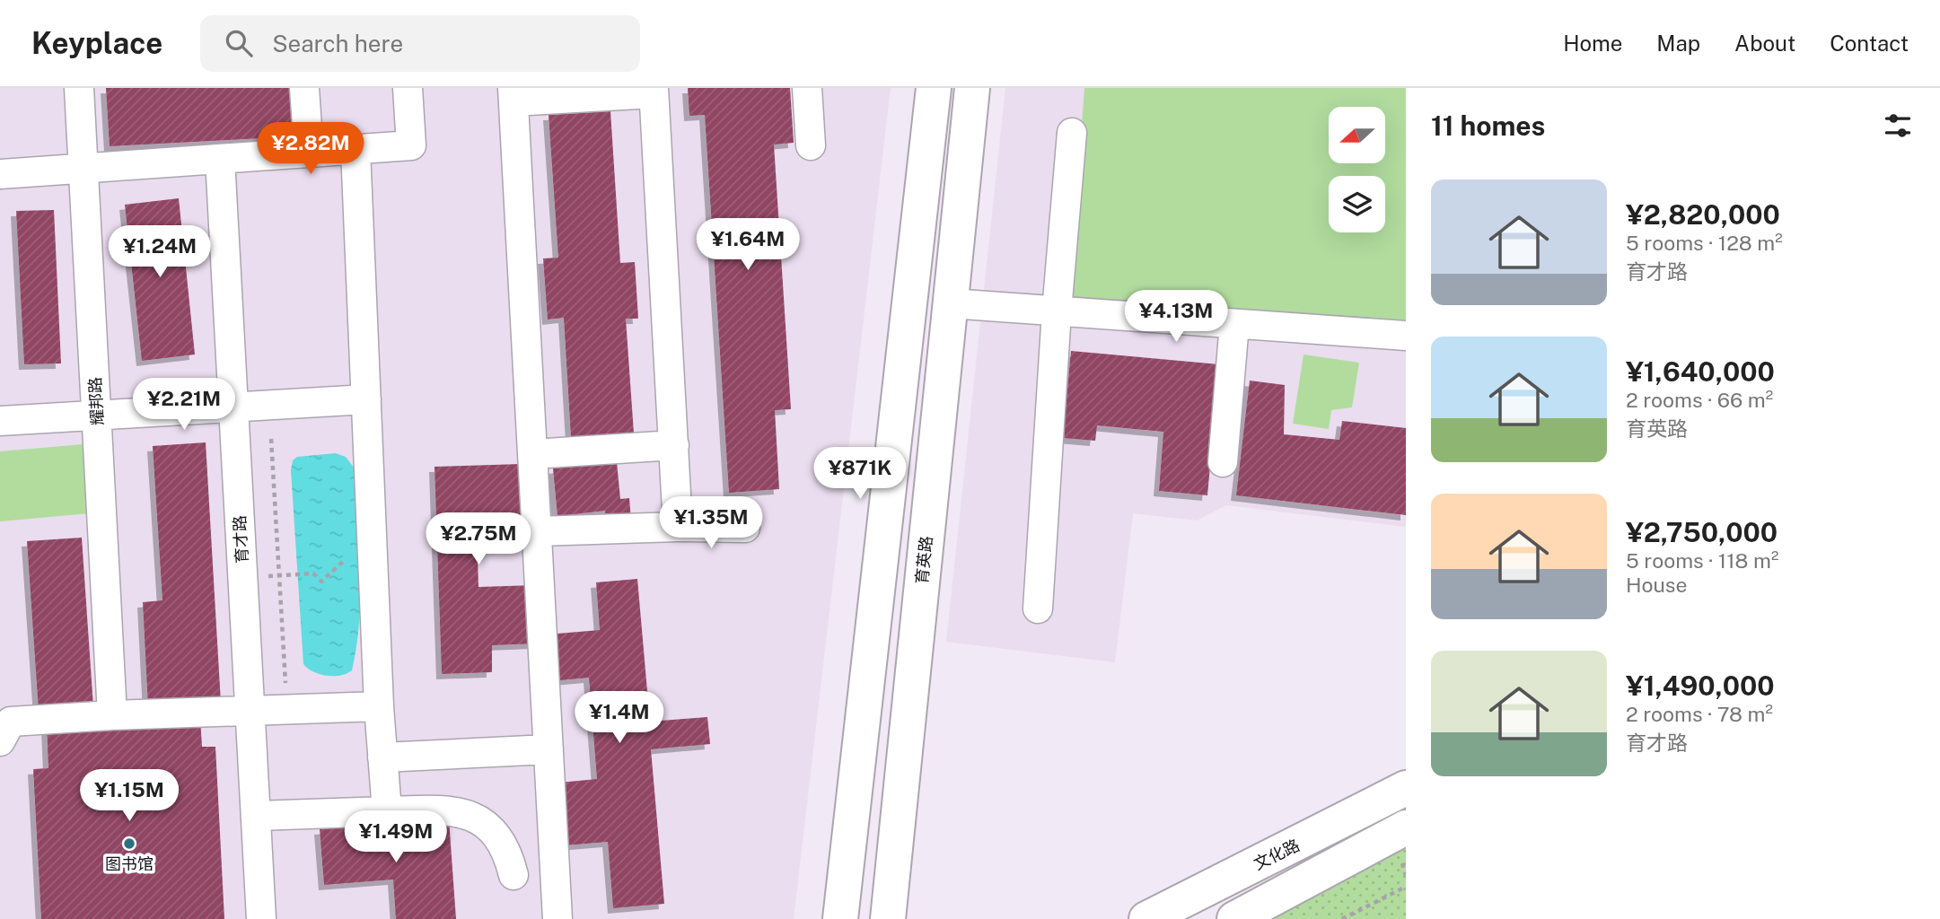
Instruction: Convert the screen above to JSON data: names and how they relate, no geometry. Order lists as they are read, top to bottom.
{
  "streets": {
    "main road": ["育英路", "文化路"],
    "street": ["耀邦路", "育才路"]
  },
  "places": ["图书馆"],
  "north": "left",
  "page": {
    "header": "Keyplace",
    "search": "Search here",
    "nav": [
      "Home",
      "Map",
      "About",
      "Contact"
    ],
    "heading": "11 homes",
    "price": [
      "¥2.82M",
      "¥1.64M",
      "¥1.24M",
      "¥4.13M",
      "¥2.21M",
      "¥871K",
      "¥1.35M",
      "¥2.75M",
      "¥1.4M",
      "¥1.15M",
      "¥1.49M"
    ],
    "list": [
      {
        "name": "¥2,820,000",
        "note": "5 rooms · 128 m² · 育才路"
      },
      {
        "name": "¥1,640,000",
        "note": "2 rooms · 66 m² · 育英路"
      },
      {
        "name": "¥2,750,000",
        "note": "5 rooms · 118 m² · House"
      },
      {
        "name": "¥1,490,000",
        "note": "2 rooms · 78 m² · 育才路"
      }
    ]
  }
}
